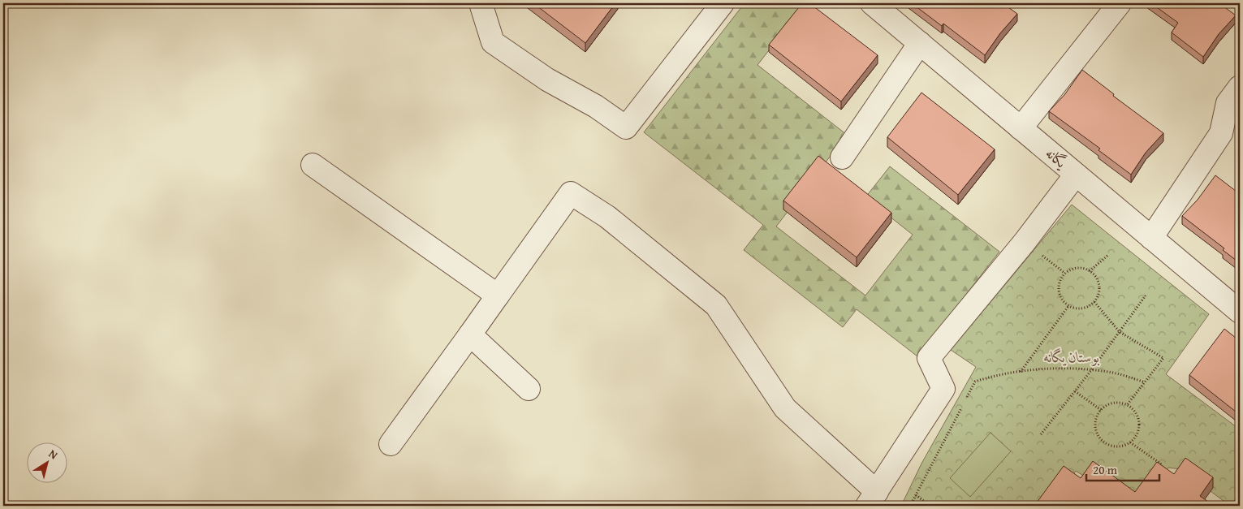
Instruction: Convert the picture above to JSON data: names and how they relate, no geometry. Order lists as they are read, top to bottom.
{
  "streets": {
    "street": ["یگانه"]
  },
  "parks": ["بوستان یگانه"],
  "scale_bar": "20 m",
  "north": "top right"
}
